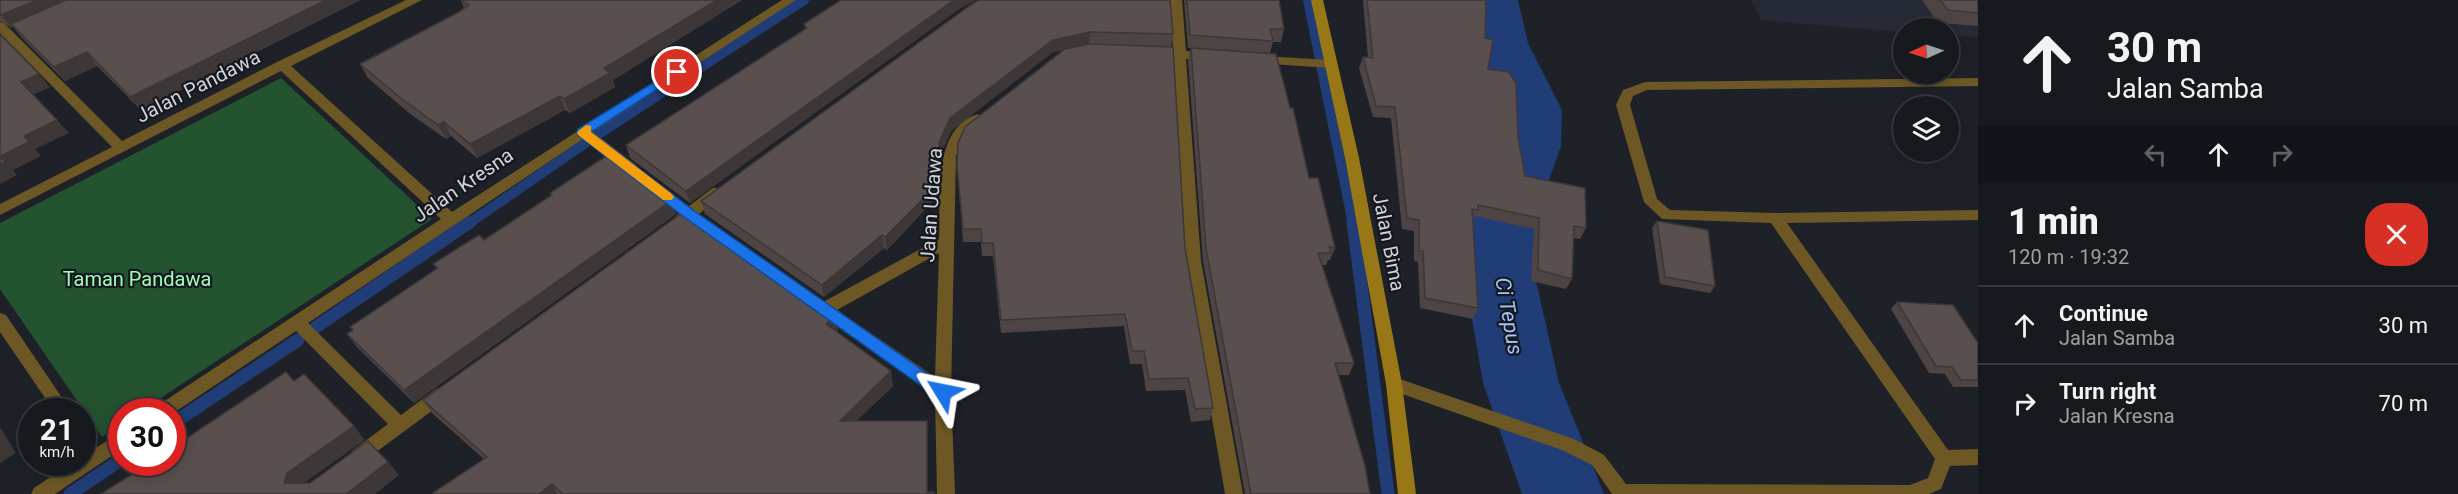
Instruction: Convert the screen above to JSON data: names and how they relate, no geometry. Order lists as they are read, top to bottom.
{
  "streets": {
    "street": [
      "Jalan Pandawa",
      "Jalan Kresna",
      "Jalan Udawa",
      "Jalan Bima"
    ]
  },
  "water": ["Ci Tepus"],
  "parks": ["Taman Pandawa"],
  "north": "left",
  "page": {
    "turn": ["30 m", "Jalan Samba"],
    "heading": ["1 min", "120 m · 19:32"],
    "list": [
      {
        "name": "Continue",
        "note": "Jalan Samba",
        "value": "30 m"
      },
      {
        "name": "Turn right",
        "note": "Jalan Kresna",
        "value": "70 m"
      }
    ],
    "speed": "21 km/h",
    "limit": "30"
  }
}
